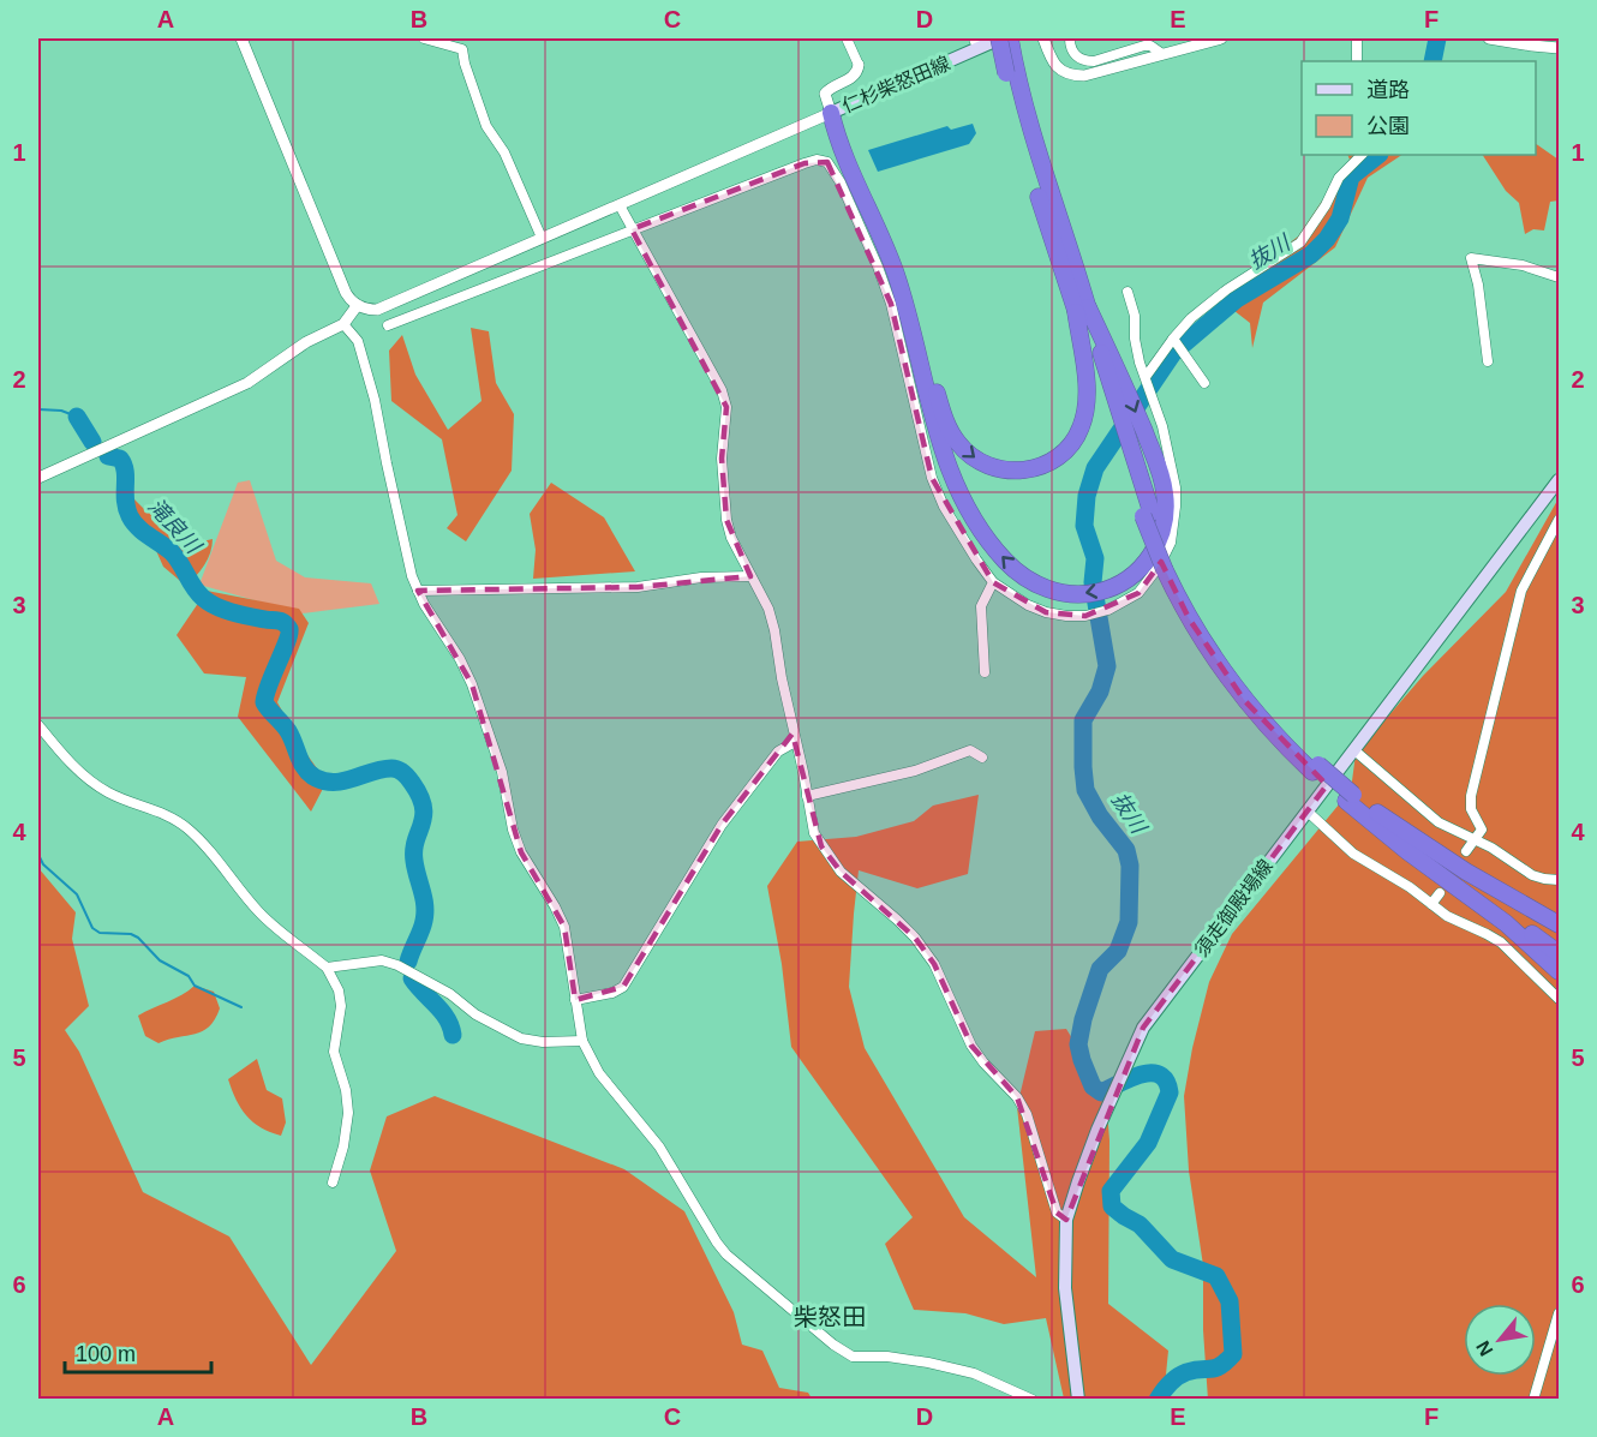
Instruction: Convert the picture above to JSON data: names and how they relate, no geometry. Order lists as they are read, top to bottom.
{
  "streets": {
    "main road": ["仁杉柴怒田線", "須走御殿場線"]
  },
  "districts": ["柴怒田"],
  "water": ["抜川", "滝良川"],
  "legend": ["道路", "公園"],
  "scale_bar": "100 m",
  "north": "bottom left",
  "grid": {
    "columns": [
      "A",
      "B",
      "C",
      "D",
      "E",
      "F"
    ],
    "rows": [
      "1",
      "2",
      "3",
      "4",
      "5",
      "6"
    ]
  }
}
